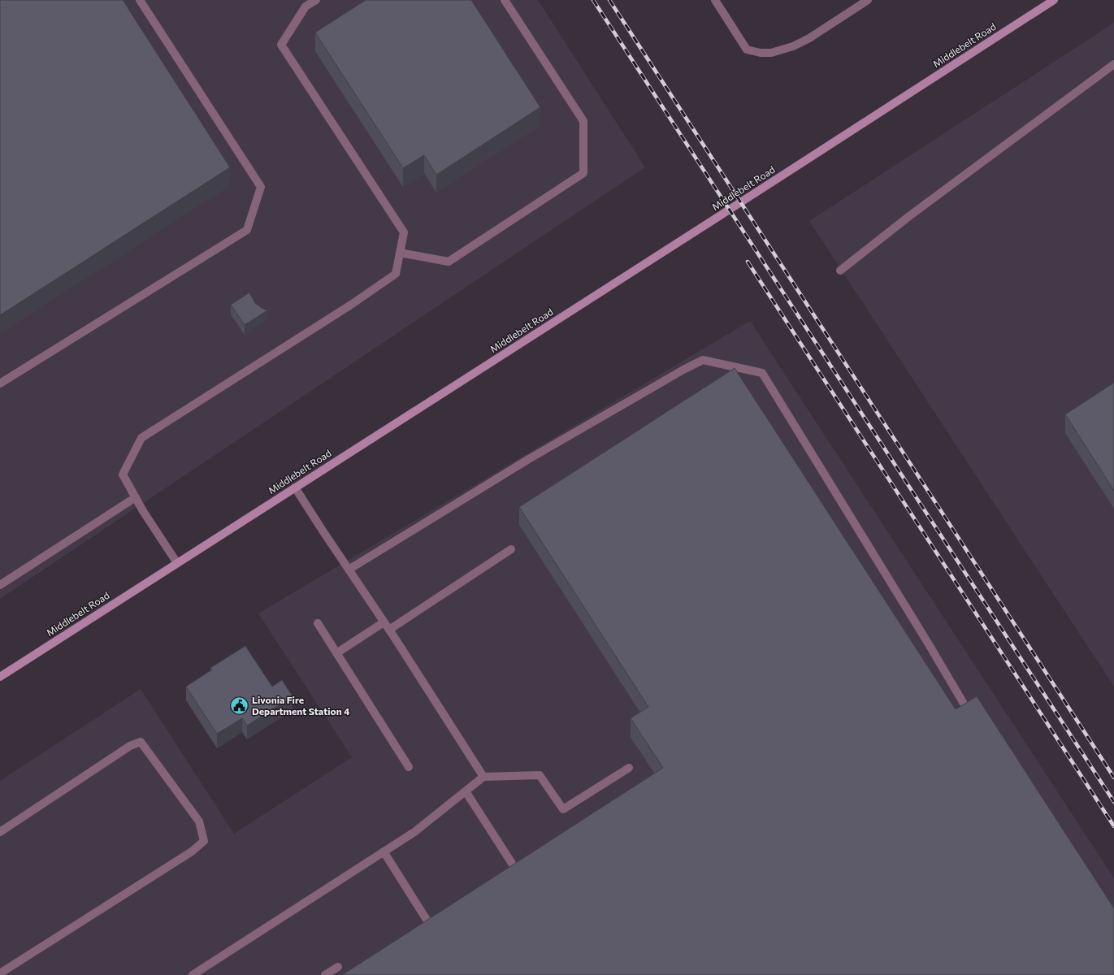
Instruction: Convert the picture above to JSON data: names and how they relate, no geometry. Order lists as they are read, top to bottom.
{
  "streets": {
    "main road": ["Middlebelt Road"]
  },
  "places": {
    "public building": ["Livonia Fire Department Station 4"]
  }
}
